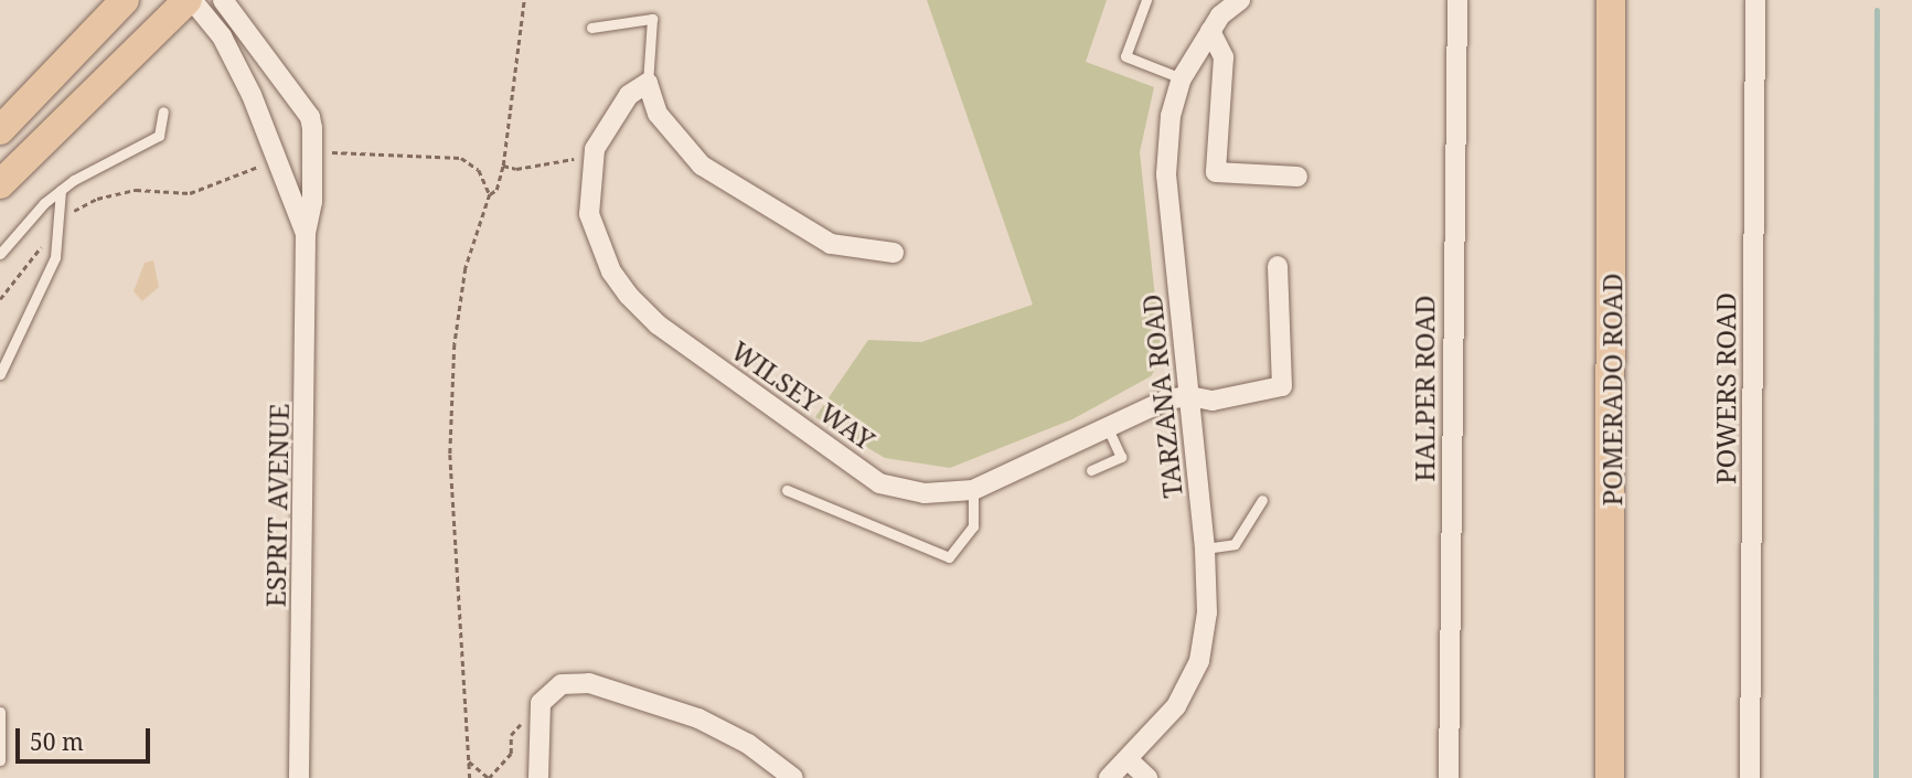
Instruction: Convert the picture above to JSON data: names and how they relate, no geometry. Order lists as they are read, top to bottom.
{
  "streets": {
    "main road": ["POMERADO ROAD"],
    "street": [
      "HALPER ROAD",
      "POWERS ROAD",
      "WILSEY WAY",
      "TARZANA ROAD",
      "ESPRIT AVENUE"
    ]
  },
  "crossings": [
    ["WILSEY WAY", "TARZANA ROAD"]
  ],
  "scale_bar": "50 m"
}
